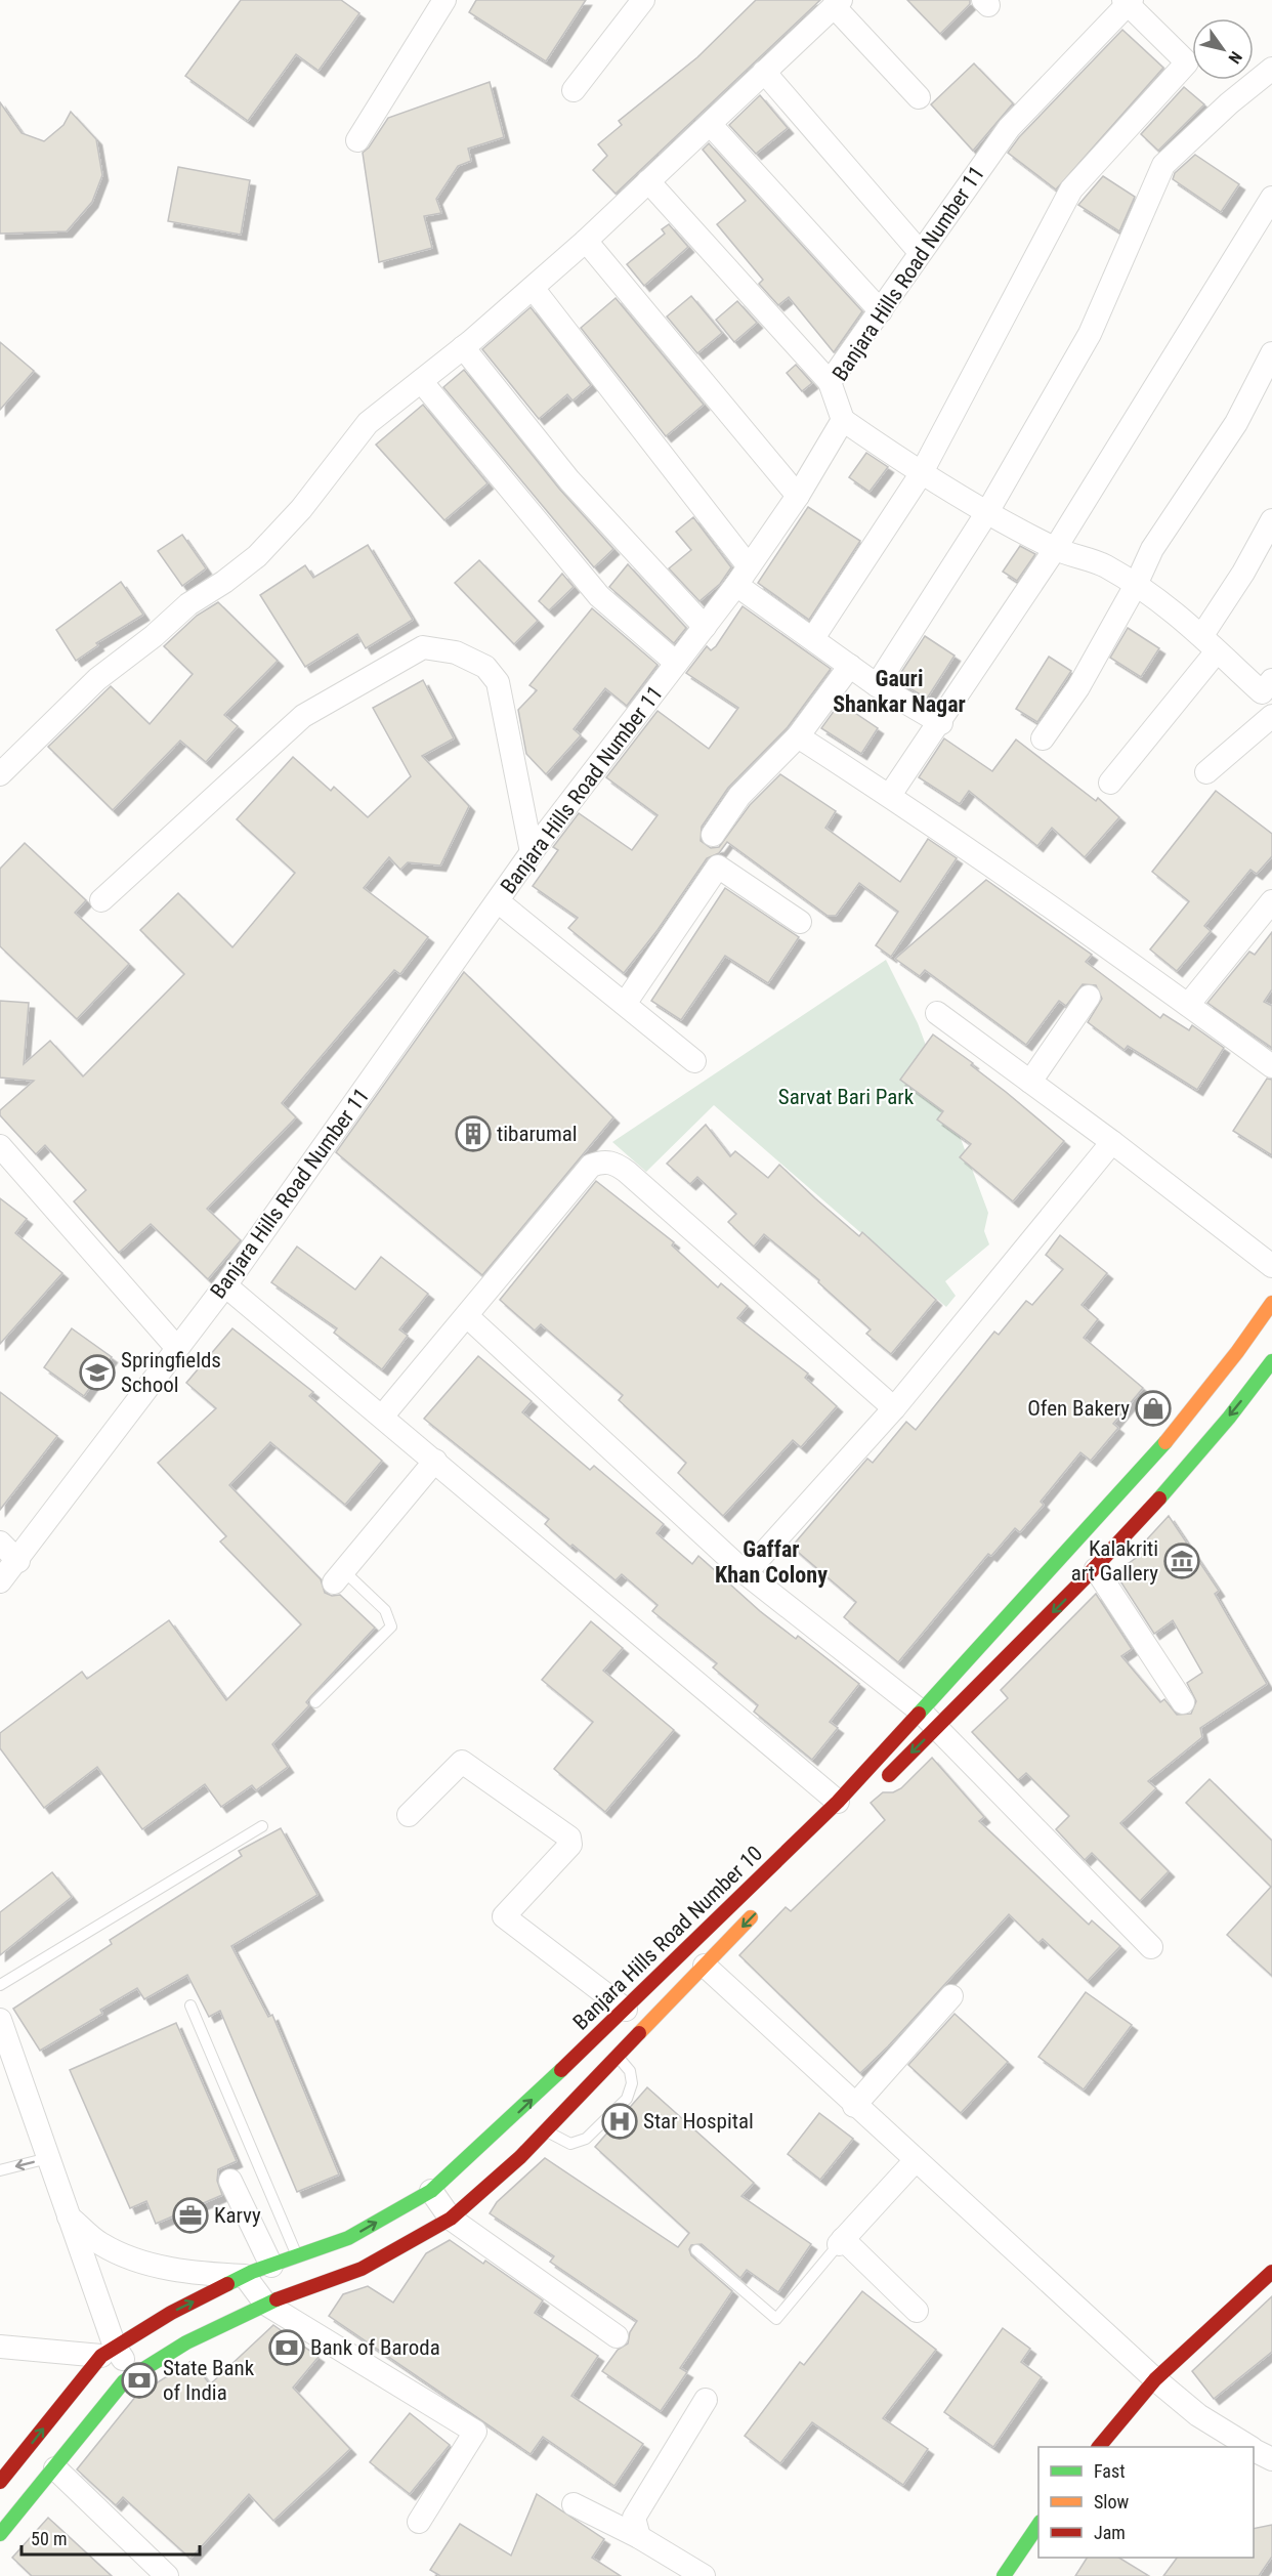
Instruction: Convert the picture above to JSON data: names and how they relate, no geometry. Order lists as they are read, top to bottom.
{
  "streets": {
    "main road": ["Banjara Hills Road Number 10"],
    "street": ["Banjara Hills Road Number 11"]
  },
  "districts": ["Gauri Shankar Nagar", "Gaffar Khan Colony"],
  "parks": ["Sarvat Bari Park"],
  "places": {
    "building": ["tibarumal"],
    "school or university": ["Springfields School"],
    "shop": ["Ofen Bakery"],
    "museum": ["Kalakriti art Gallery"],
    "hospital": ["Star Hospital"],
    "office": ["Karvy"],
    "bank": ["Bank of Baroda", "State Bank of India"]
  },
  "legend": ["Fast", "Slow", "Jam"],
  "scale_bar": "50 m",
  "north": "bottom right"
}
